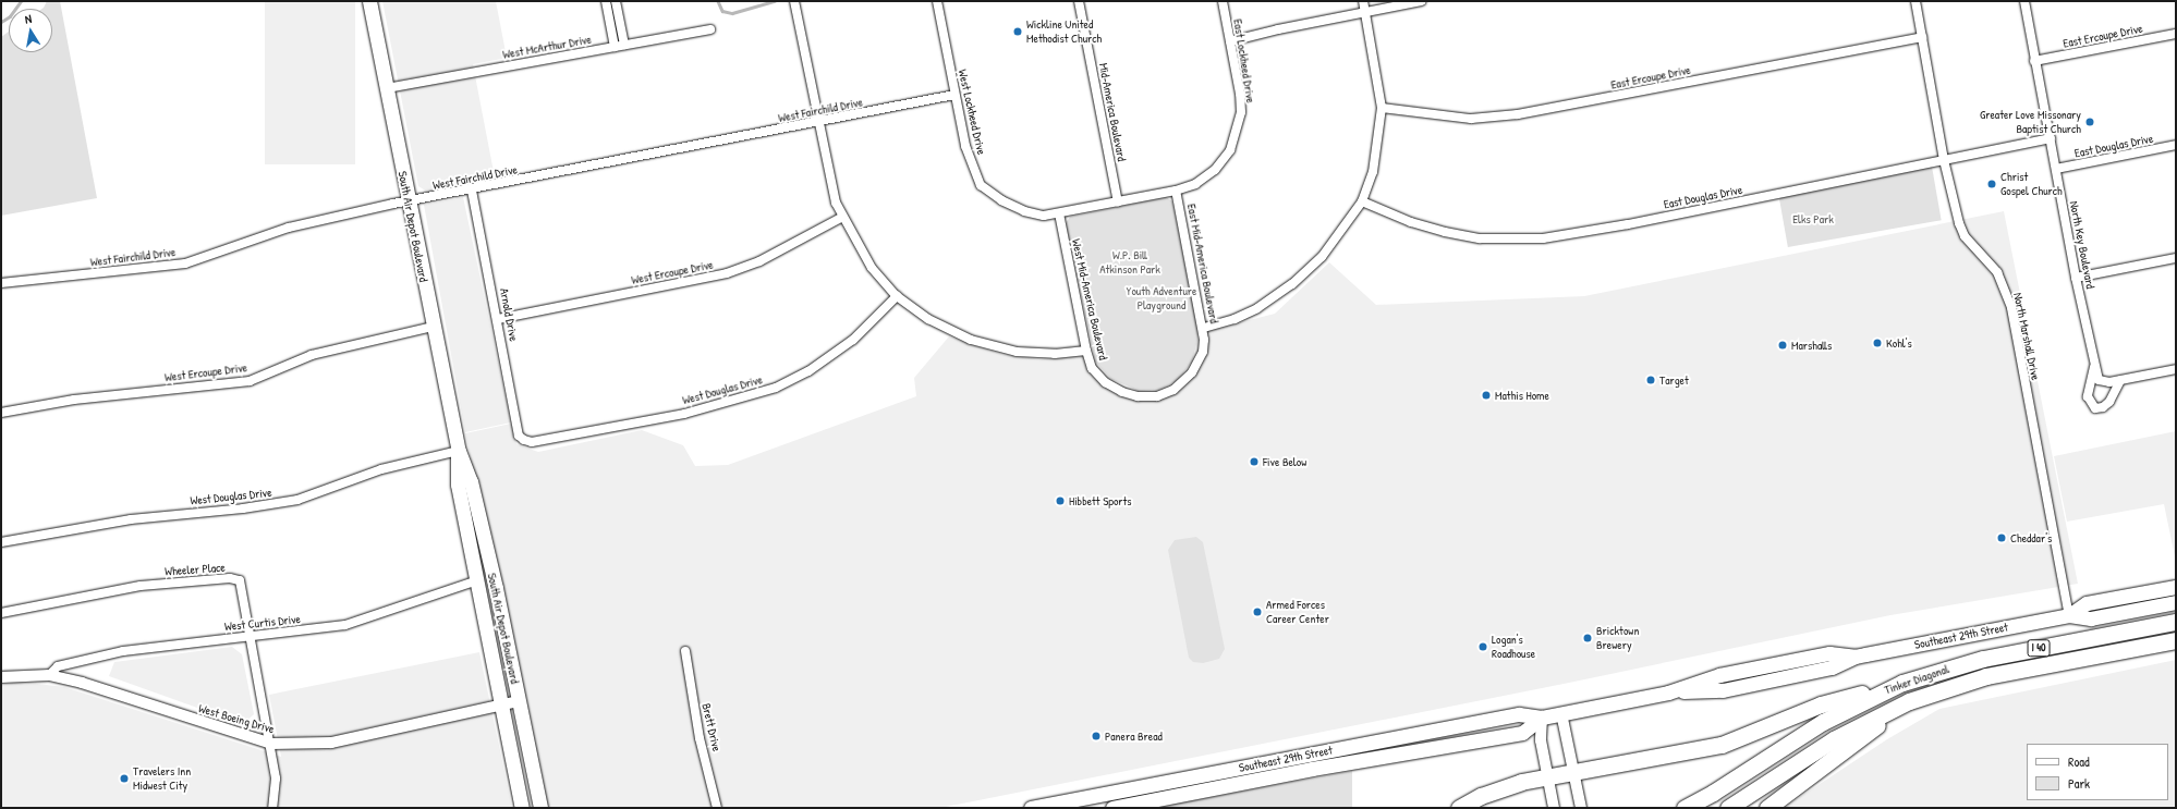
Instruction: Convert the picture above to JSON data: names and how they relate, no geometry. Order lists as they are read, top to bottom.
{
  "streets": {
    "highway": ["I 40", "Tinker Diagonal"],
    "main road": ["South Air Depot Boulevard", "Southeast 29th Street"],
    "street": [
      "East Ercoupe Drive",
      "West McArthur Drive",
      "East Lockheed Drive",
      "West Fairchild Drive",
      "West Lockheed Drive",
      "Mid-America Boulevard",
      "East Douglas Drive",
      "North Key Boulevard",
      "East Mid-America Boulevard",
      "West Ercoupe Drive",
      "West Mid-America Boulevard",
      "Arnold Drive",
      "North Marshall Drive",
      "West Douglas Drive",
      "Wheeler Place",
      "West Curtis Drive",
      "West Boeing Drive",
      "Brett Drive"
    ]
  },
  "crossings": [
    ["East Ercoupe Drive", "North Key Boulevard"],
    ["East Ercoupe Drive", "North Marshall Drive"],
    ["West McArthur Drive", "South Air Depot Boulevard"],
    ["East Lockheed Drive", "West Lockheed Drive"],
    ["East Lockheed Drive", "Mid-America Boulevard"],
    ["East Lockheed Drive", "East Mid-America Boulevard"],
    ["West Fairchild Drive", "West Lockheed Drive"],
    ["West Fairchild Drive", "South Air Depot Boulevard"],
    ["West Fairchild Drive", "Arnold Drive"],
    ["West Lockheed Drive", "Mid-America Boulevard"],
    ["West Lockheed Drive", "West Mid-America Boulevard"],
    ["East Douglas Drive", "North Key Boulevard"],
    ["East Douglas Drive", "North Marshall Drive"],
    ["South Air Depot Boulevard", "West Ercoupe Drive"],
    ["South Air Depot Boulevard", "West Douglas Drive"],
    ["South Air Depot Boulevard", "West Curtis Drive"],
    ["South Air Depot Boulevard", "West Boeing Drive"],
    ["East Mid-America Boulevard", "West Mid-America Boulevard"],
    ["West Ercoupe Drive", "Arnold Drive"],
    ["Arnold Drive", "West Douglas Drive"],
    ["North Marshall Drive", "Southeast 29th Street"],
    ["Wheeler Place", "West Curtis Drive"],
    ["Wheeler Place", "West Boeing Drive"],
    ["West Curtis Drive", "West Boeing Drive"]
  ],
  "parks": ["Elks Park", "W.P. Bill Atkinson Park", "Youth Adventure Playground"],
  "places": [
    "Wickline United Methodist Church",
    "Greater Love Missonary Baptist Church",
    "Christ Gospel Church",
    "Kohl's",
    "Marshalls",
    "Target",
    "Mathis Home",
    "Five Below",
    "Hibbett Sports",
    "Cheddar's",
    "Armed Forces Career Center",
    "Bricktown Brewery",
    "Logan's Roadhouse",
    "Panera Bread",
    "Travelers Inn Midwest City"
  ],
  "legend": ["Road", "Park"],
  "north": "top"
}
